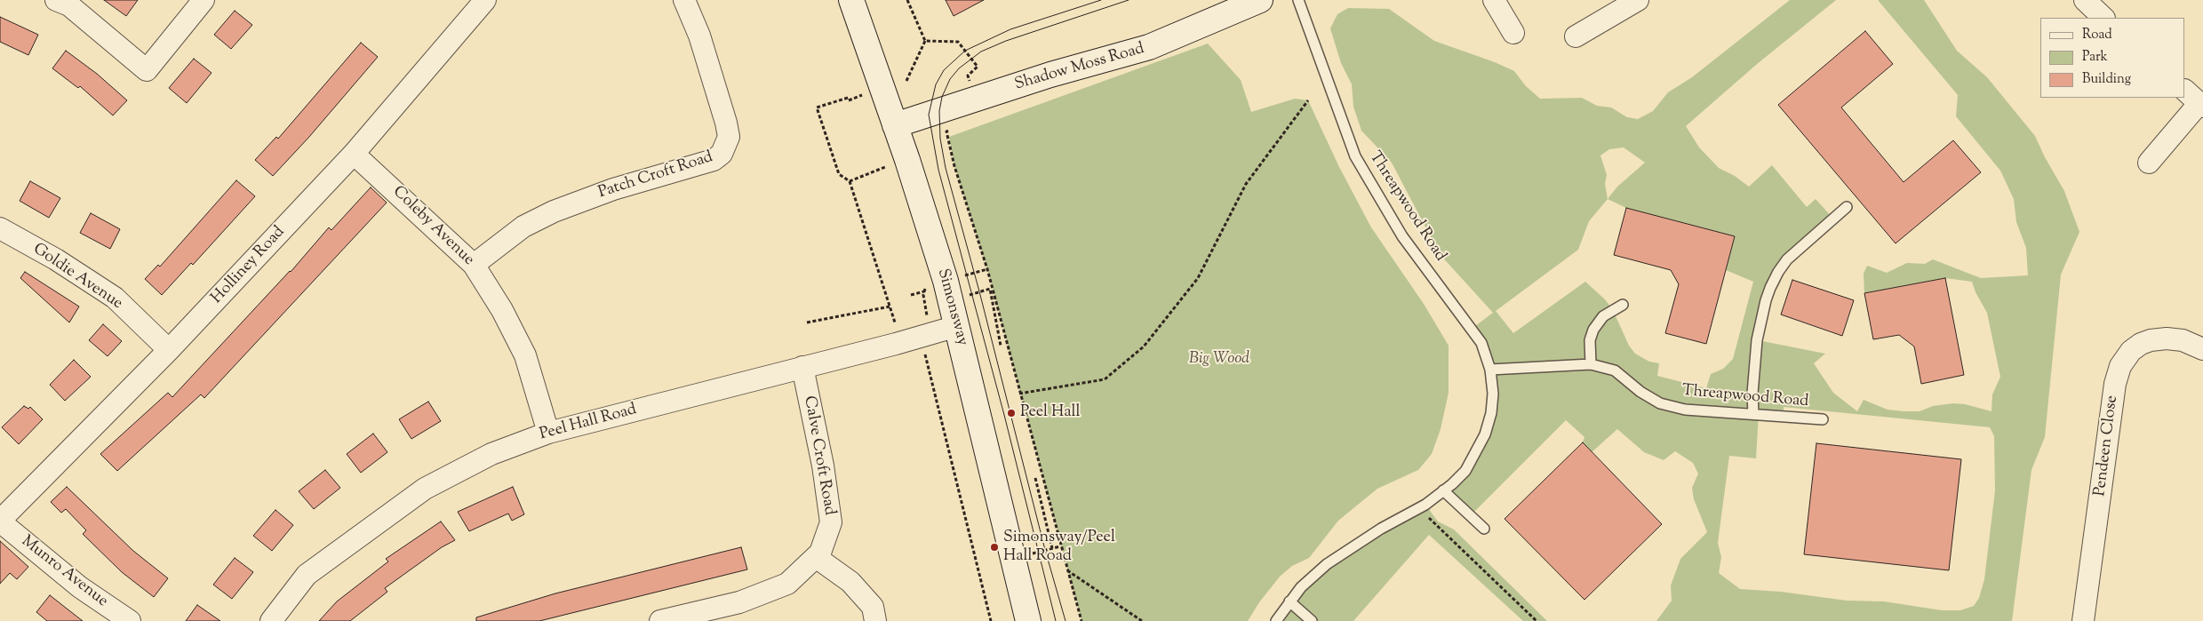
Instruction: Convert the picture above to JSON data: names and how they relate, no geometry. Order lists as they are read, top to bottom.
{
  "streets": {
    "street": [
      "Shadow Moss Road",
      "Patch Croft Road",
      "Coleby Avenue",
      "Holliney Road",
      "Goldie Avenue",
      "Simonsway",
      "Peel Hall Road",
      "Pendeen Close",
      "Calve Croft Road",
      "Munro Avenue"
    ],
    "lane": ["Threapwood Road"]
  },
  "crossings": [
    ["Shadow Moss Road", "Simonsway"],
    ["Patch Croft Road", "Coleby Avenue"],
    ["Coleby Avenue", "Holliney Road"],
    ["Coleby Avenue", "Peel Hall Road"],
    ["Holliney Road", "Goldie Avenue"],
    ["Holliney Road", "Munro Avenue"],
    ["Simonsway", "Peel Hall Road"],
    ["Peel Hall Road", "Calve Croft Road"]
  ],
  "parks": ["Big Wood"],
  "places": ["Peel Hall", "Simonsway/Peel Hall Road"],
  "legend": ["Road", "Park", "Building"]
}
